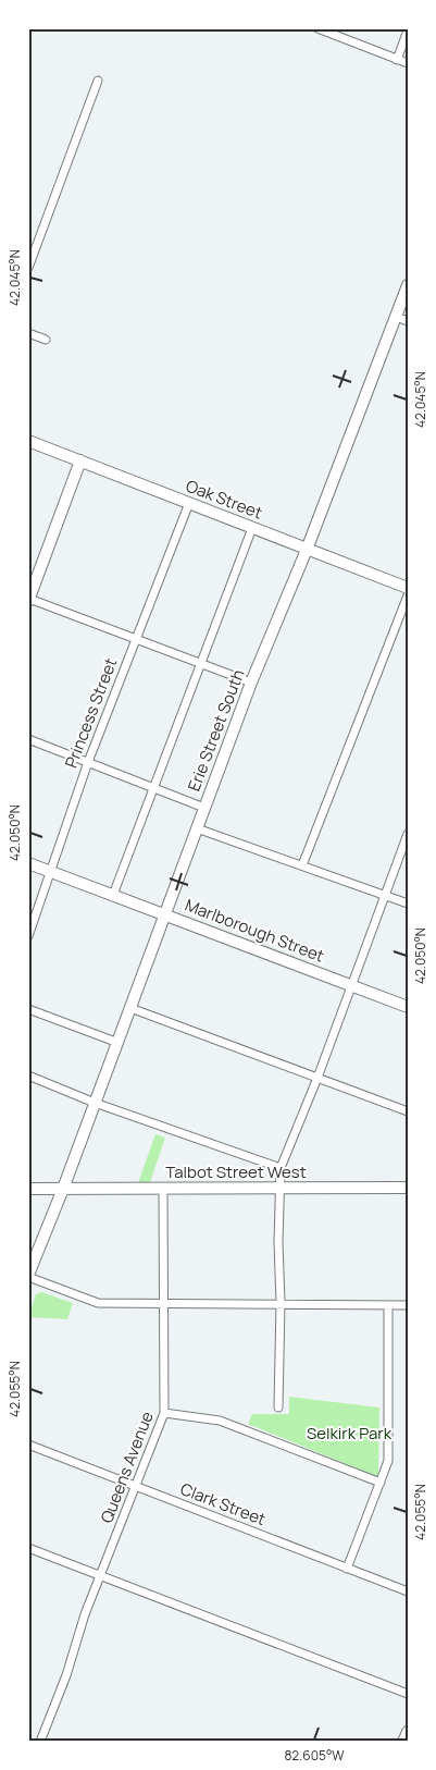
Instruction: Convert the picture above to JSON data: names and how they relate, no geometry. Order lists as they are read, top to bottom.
{
  "streets": {
    "main road": [
      "Oak Street",
      "Erie Street South",
      "Marlborough Street",
      "Talbot Street West"
    ],
    "street": ["Princess Street", "Queens Avenue", "Clark Street"]
  },
  "crossings": [
    ["Oak Street", "Princess Street"],
    ["Oak Street", "Erie Street South"],
    ["Princess Street", "Marlborough Street"],
    ["Erie Street South", "Marlborough Street"],
    ["Erie Street South", "Talbot Street West"],
    ["Talbot Street West", "Queens Avenue"],
    ["Queens Avenue", "Clark Street"]
  ],
  "parks": ["Selkirk Park"],
  "coordinates": [
    "42.045°N",
    "42.050°N",
    "42.055°N",
    "82.605°W"
  ]
}
